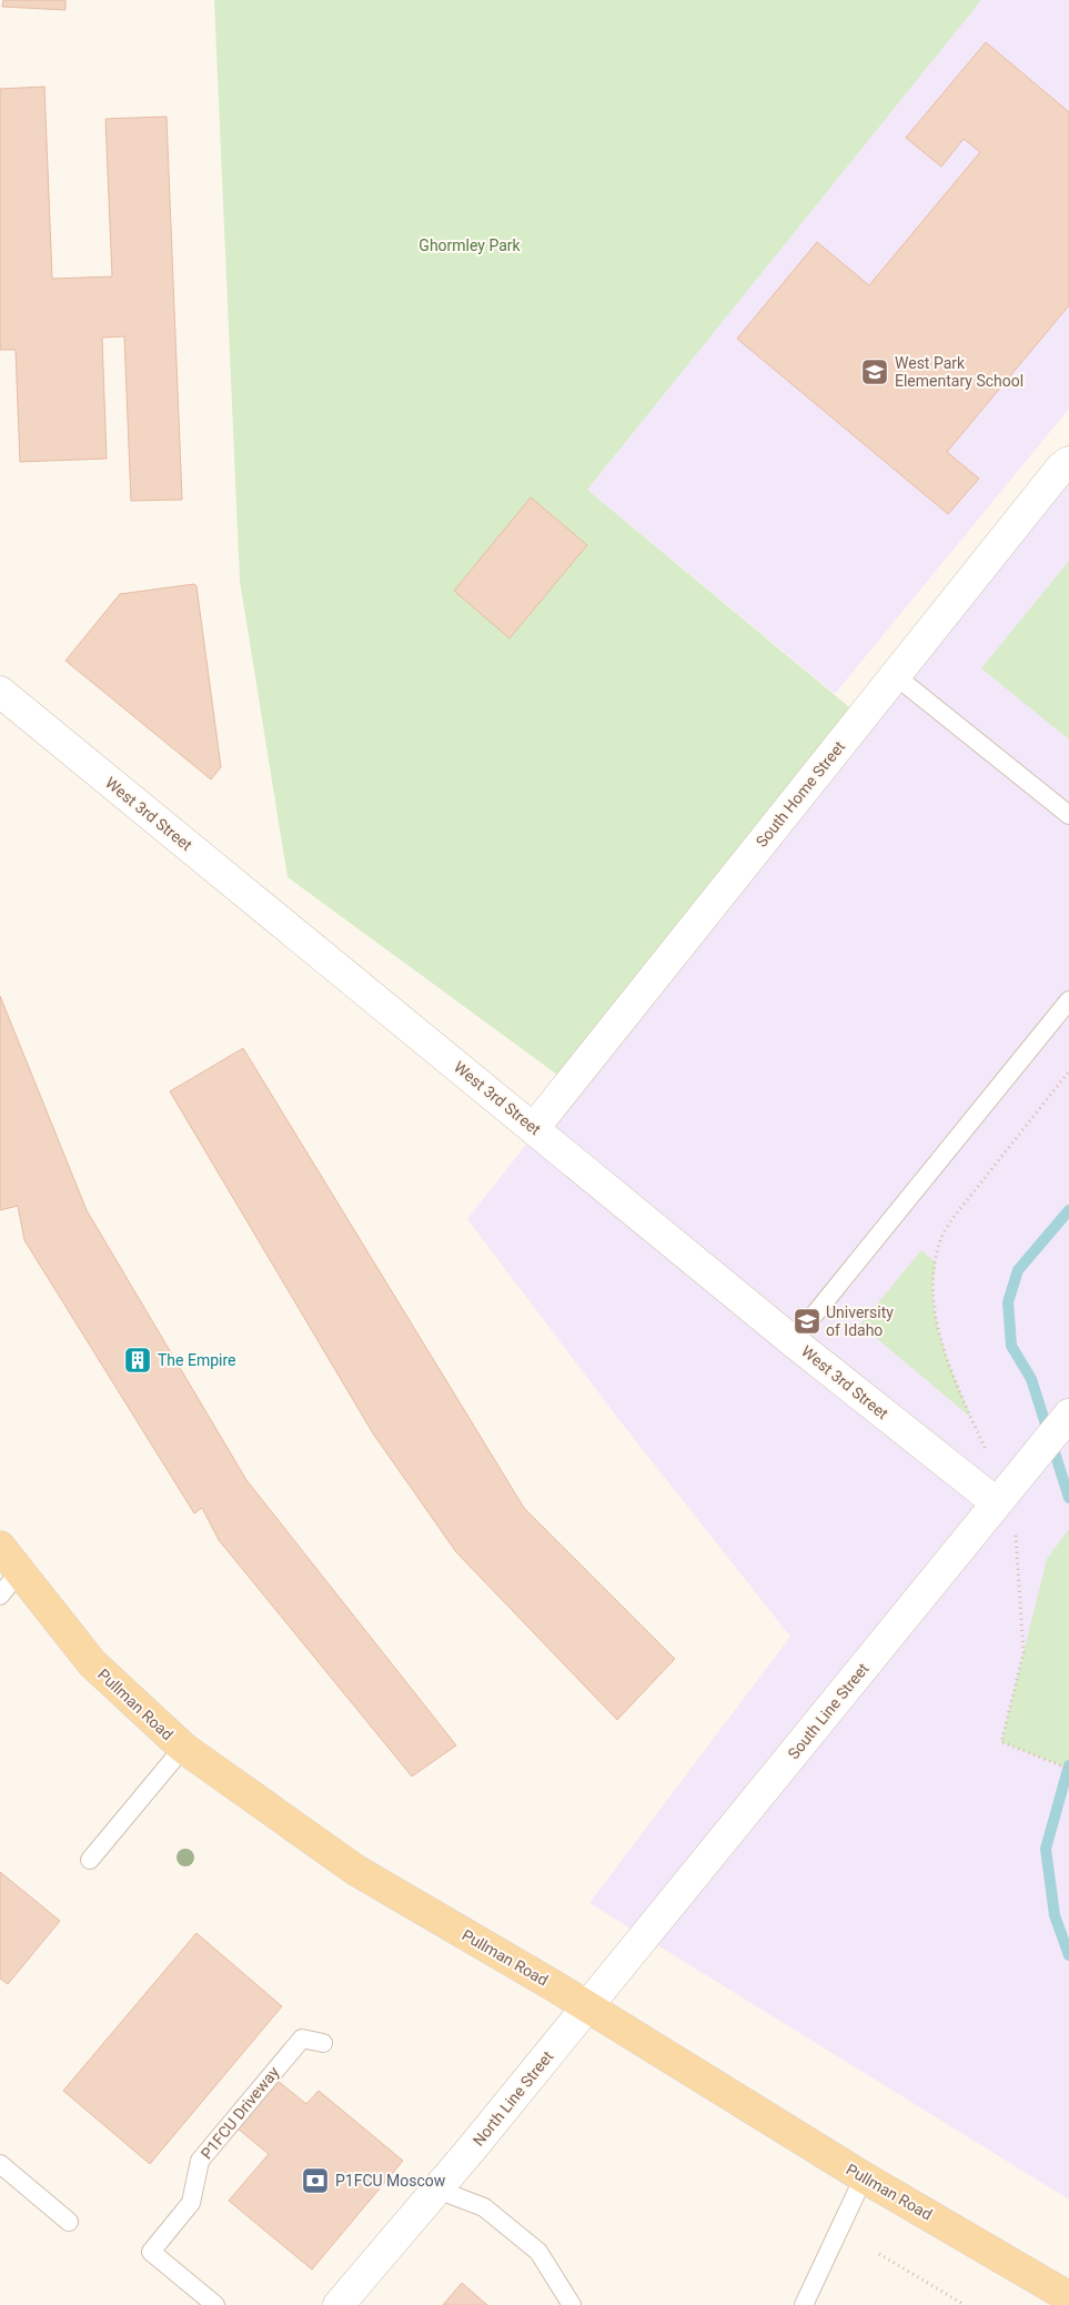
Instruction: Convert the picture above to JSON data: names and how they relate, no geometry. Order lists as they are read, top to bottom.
{
  "streets": {
    "main road": ["Pullman Road"],
    "street": [
      "South Home Street",
      "West 3rd Street",
      "South Line Street",
      "North Line Street"
    ],
    "lane": ["P1FCU Driveway"]
  },
  "crossings": [
    ["South Home Street", "West 3rd Street"],
    ["West 3rd Street", "South Line Street"],
    ["Pullman Road", "South Line Street"],
    ["Pullman Road", "North Line Street"],
    ["South Line Street", "North Line Street"]
  ],
  "parks": ["Ghormley Park"],
  "places": {
    "school or university": ["West Park Elementary School", "University of Idaho"],
    "building": ["The Empire"],
    "bank": ["P1FCU Moscow"]
  }
}
